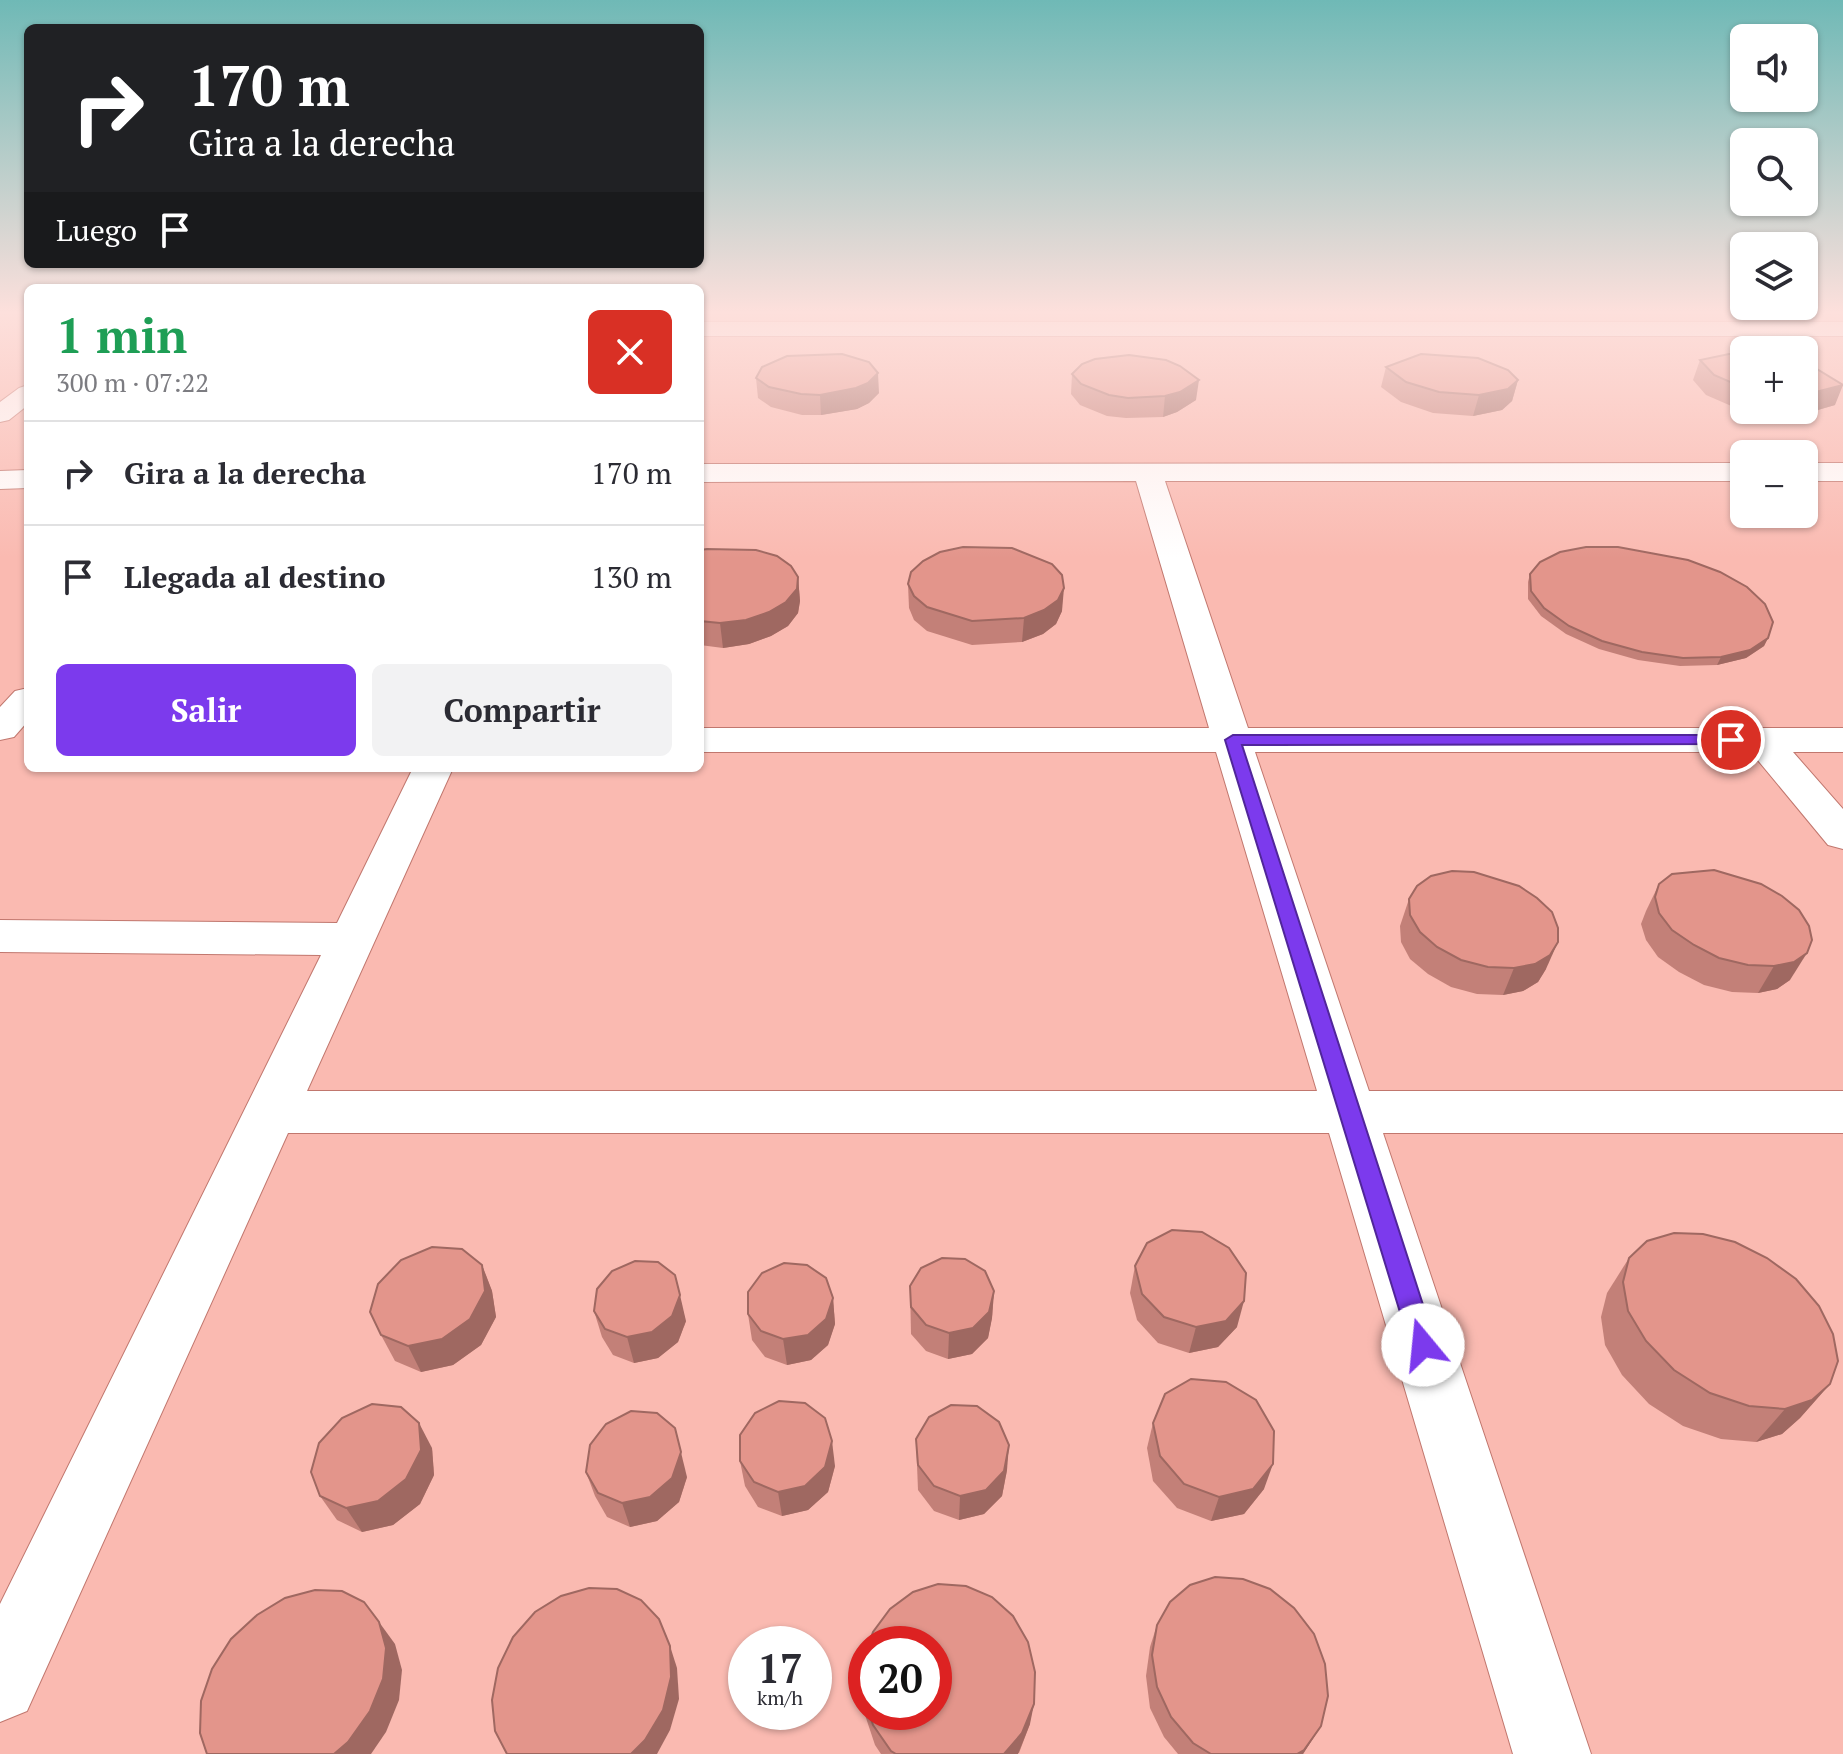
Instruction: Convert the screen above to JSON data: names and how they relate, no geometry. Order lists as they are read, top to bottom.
{
  "page": {
    "map_buttons": ["+", "−"],
    "turn": ["170 m", "Gira a la derecha"],
    "then": "Luego",
    "heading": ["1 min", "300 m · 07:22"],
    "list": [
      {
        "name": "Gira a la derecha",
        "value": "170 m"
      },
      {
        "name": "Llegada al destino",
        "value": "130 m"
      }
    ],
    "buttons": ["Salir", "Compartir"],
    "speed": "17 km/h",
    "limit": "20"
  }
}
